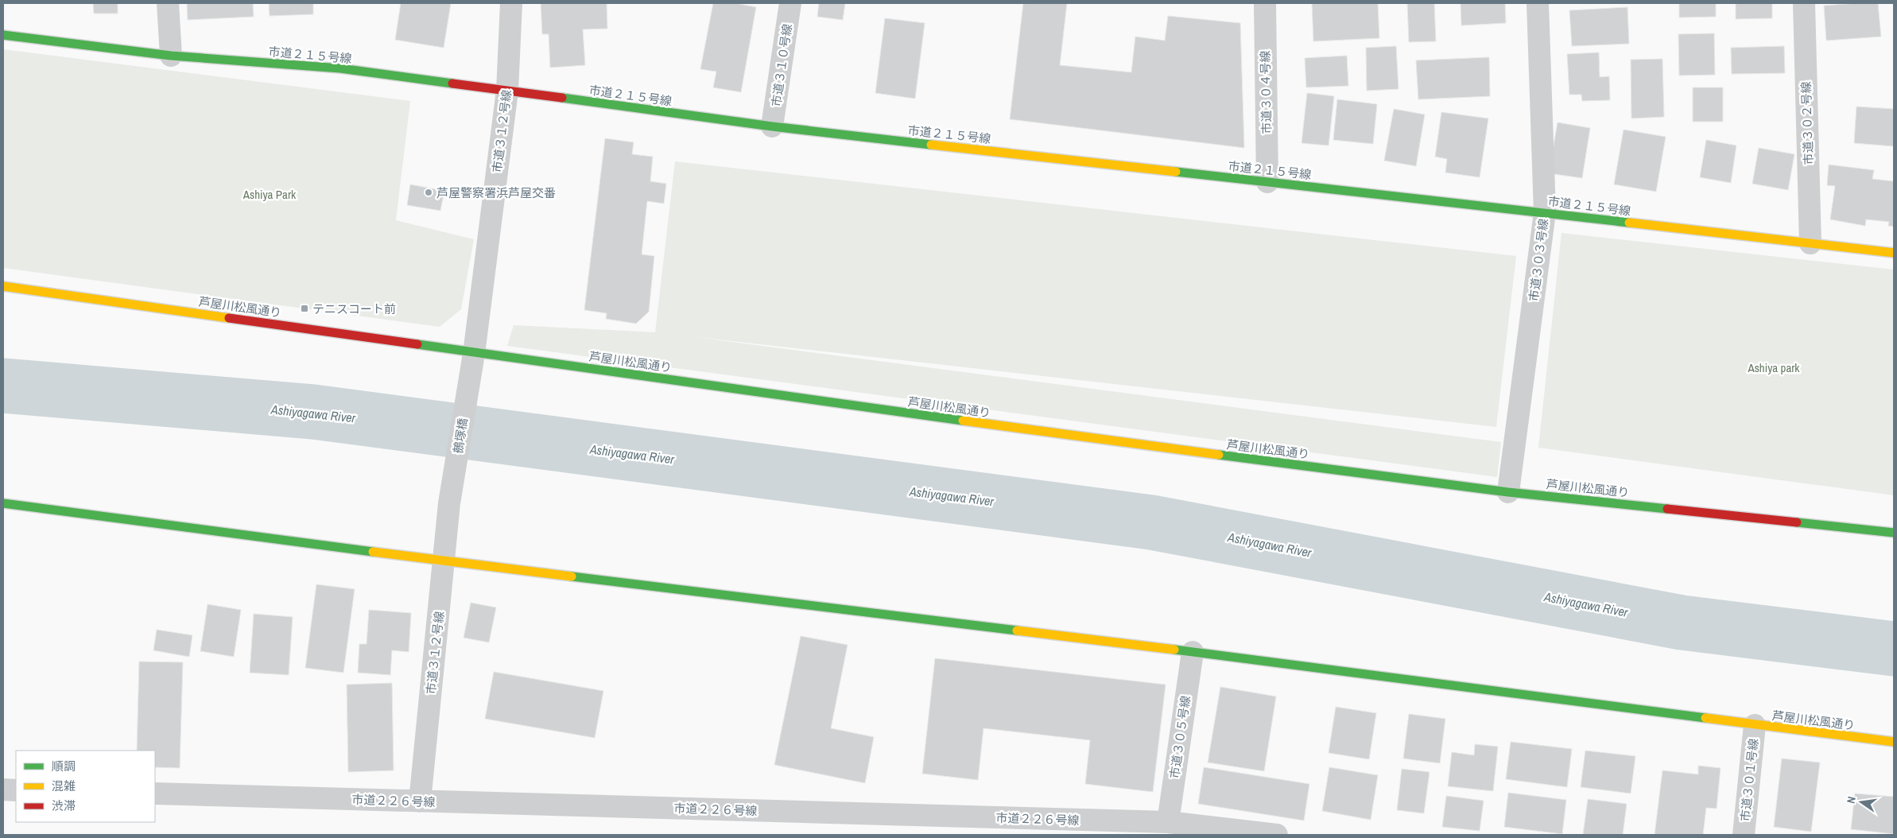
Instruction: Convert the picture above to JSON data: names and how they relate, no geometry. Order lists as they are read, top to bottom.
{
  "streets": {
    "street": [
      "市道２１５号線",
      "市道３１０号線",
      "市道３０４号線",
      "市道３０２号線",
      "市道３１２号線",
      "市道３０３号線",
      "芦屋川松風通り",
      "鵺塚橋",
      "市道３０５号線",
      "市道３０１号線",
      "市道２２６号線"
    ]
  },
  "crossings": [
    ["市道２１５号線", "市道３１０号線"],
    ["市道２１５号線", "市道３０４号線"],
    ["市道２１５号線", "市道３０２号線"],
    ["市道２１５号線", "市道３１２号線"],
    ["市道２１５号線", "市道３０３号線"],
    ["市道３１２号線", "芦屋川松風通り"],
    ["市道３１２号線", "鵺塚橋"],
    ["市道３１２号線", "市道２２６号線"],
    ["市道３０３号線", "芦屋川松風通り"],
    ["芦屋川松風通り", "鵺塚橋"],
    ["芦屋川松風通り", "市道３０５号線"],
    ["芦屋川松風通り", "市道３０１号線"],
    ["市道３０５号線", "市道２２６号線"]
  ],
  "water": ["Ashiyagawa River"],
  "parks": ["Ashiya Park", "Ashiya park"],
  "places": {
    "other": ["芦屋警察署浜芦屋交番"],
    "transit": ["テニスコート前"]
  },
  "legend": ["順調", "混雑", "渋滞"],
  "north": "left"
}
